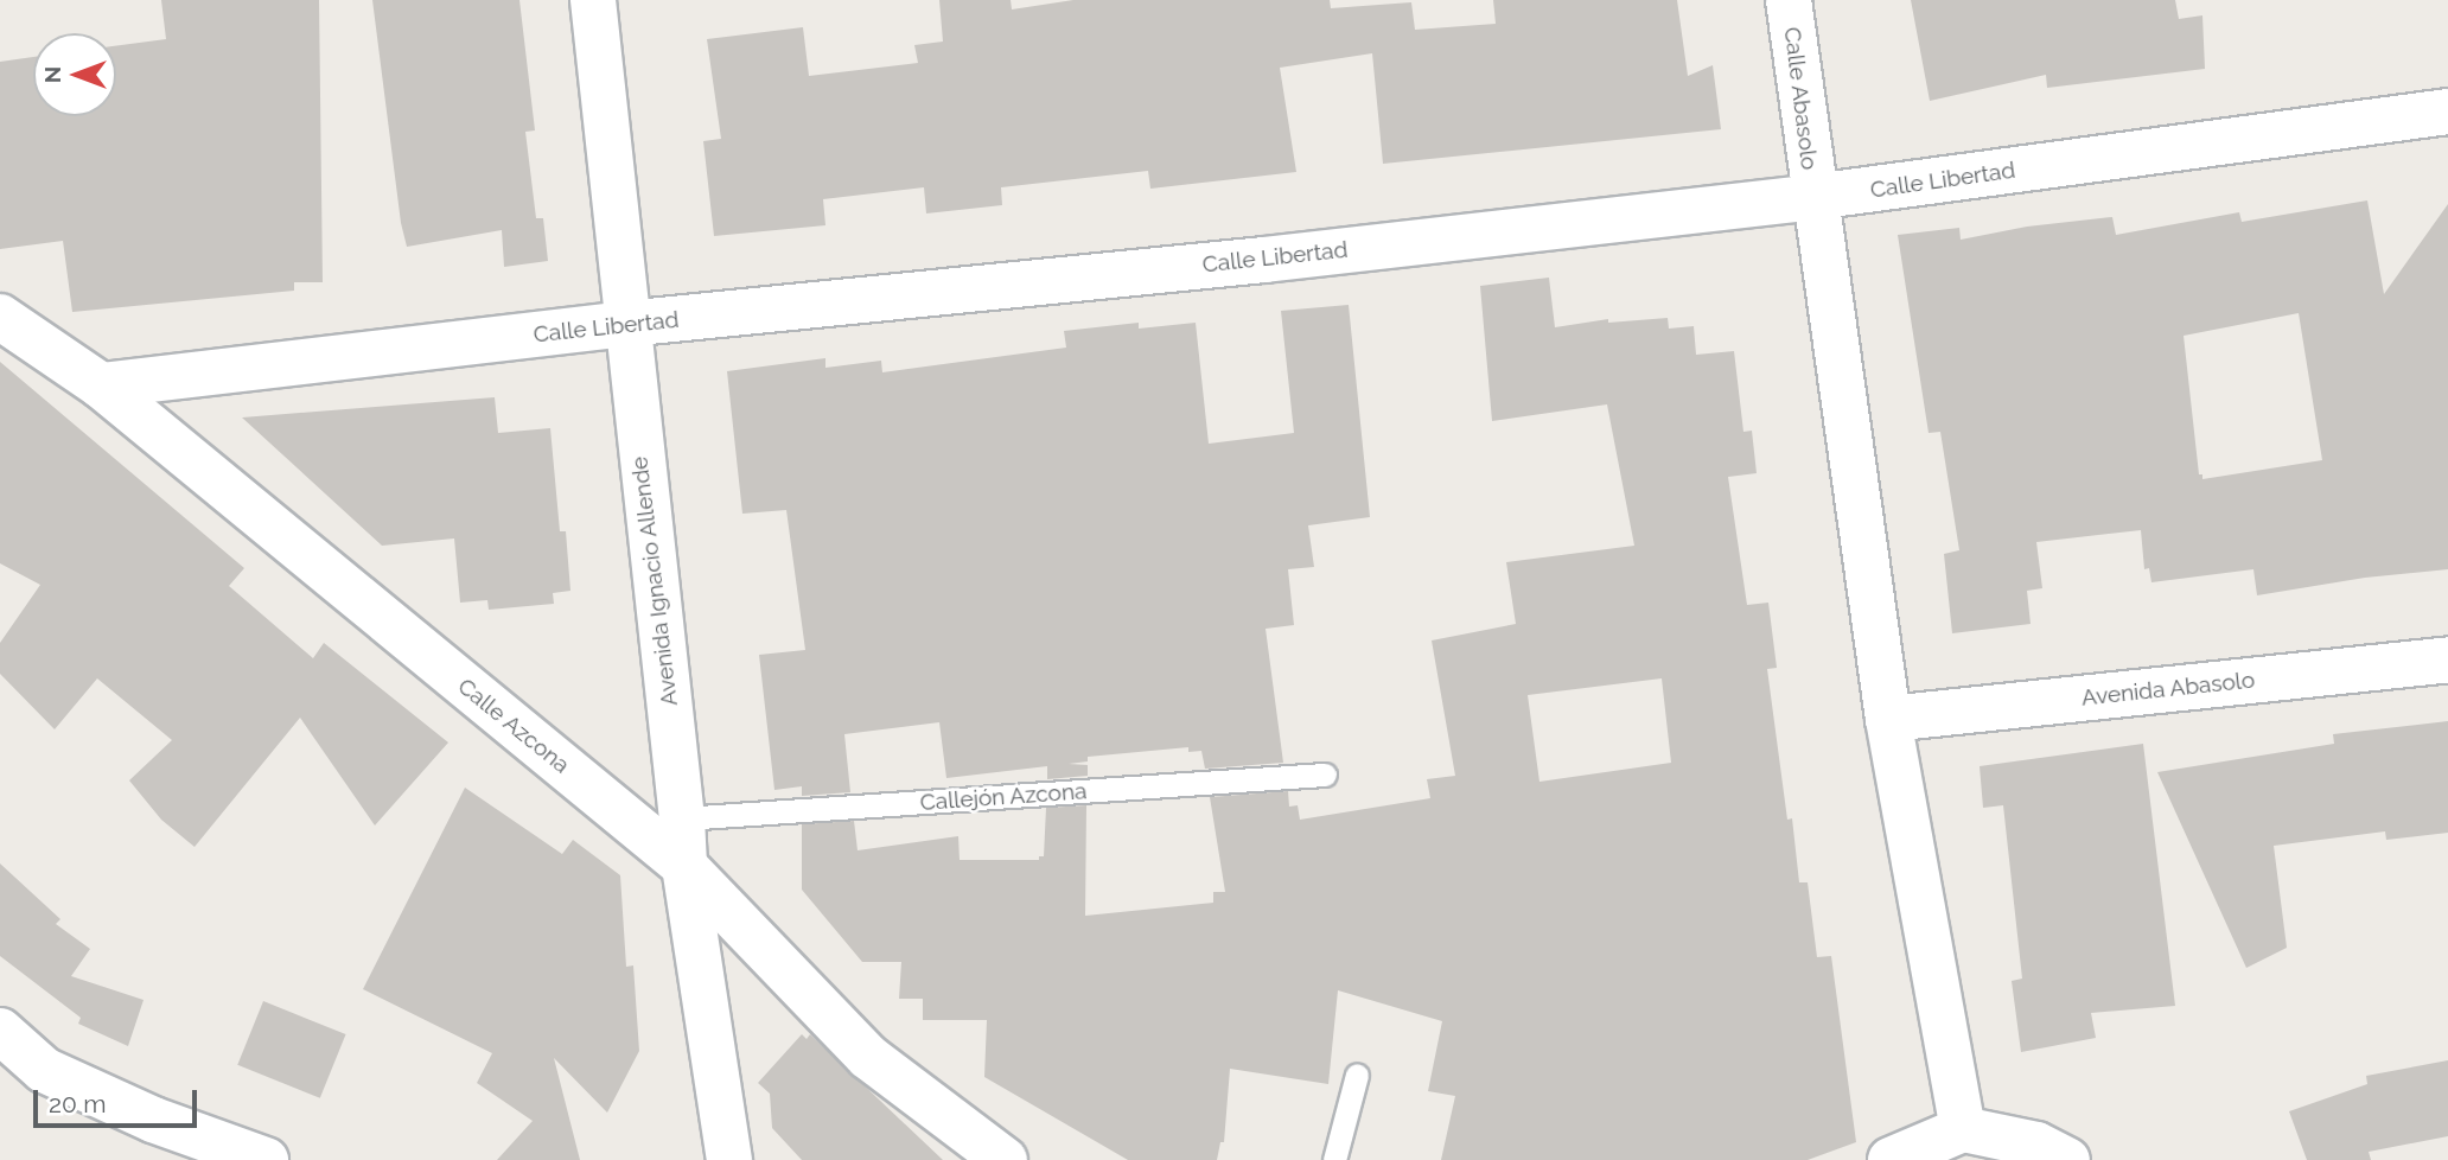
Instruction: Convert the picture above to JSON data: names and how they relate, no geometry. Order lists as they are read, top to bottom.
{
  "streets": {
    "street": [
      "Calle Abasolo",
      "Calle Libertad",
      "Avenida Ignacio Allende",
      "Avenida Abasolo",
      "Calle Azcona"
    ],
    "lane": ["Callejón Azcona"]
  },
  "crossings": [
    ["Calle Abasolo", "Calle Libertad"],
    ["Calle Libertad", "Avenida Ignacio Allende"],
    ["Calle Libertad", "Calle Azcona"],
    ["Avenida Ignacio Allende", "Calle Azcona"],
    ["Avenida Ignacio Allende", "Callejón Azcona"]
  ],
  "scale_bar": "20 m",
  "north": "left"
}
